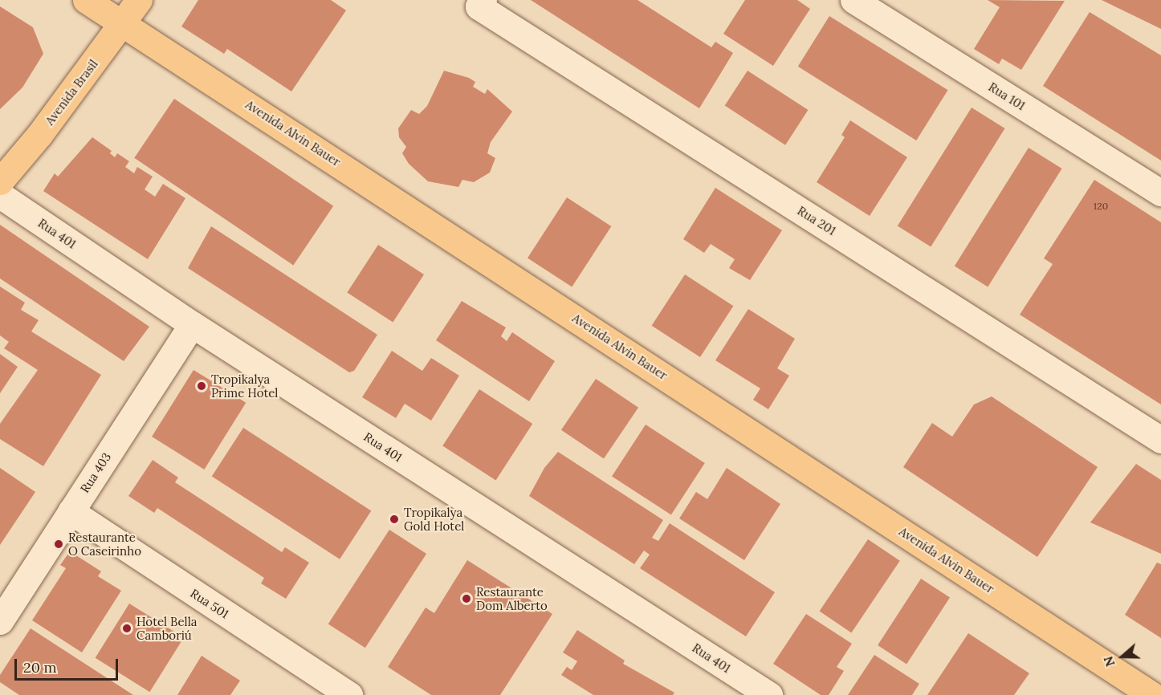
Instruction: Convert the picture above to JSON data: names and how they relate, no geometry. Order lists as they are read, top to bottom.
{
  "streets": {
    "main road": ["Avenida Brasil", "Avenida Alvin Bauer"],
    "street": [
      "Rua 101",
      "Rua 201",
      "Rua 401",
      "Rua 403",
      "Rua 501"
    ]
  },
  "crossings": [
    ["Avenida Brasil", "Avenida Alvin Bauer"],
    ["Rua 401", "Rua 403"],
    ["Rua 403", "Rua 501"]
  ],
  "places": [
    "Tropikalya Prime Hotel",
    "Tropikalya Gold Hotel",
    "Restaurante O Caseirinho",
    "Restaurante Dom Alberto",
    "Hotel Bella Camboriú"
  ],
  "house_numbers": ["120"],
  "scale_bar": "20 m",
  "north": "left"
}
